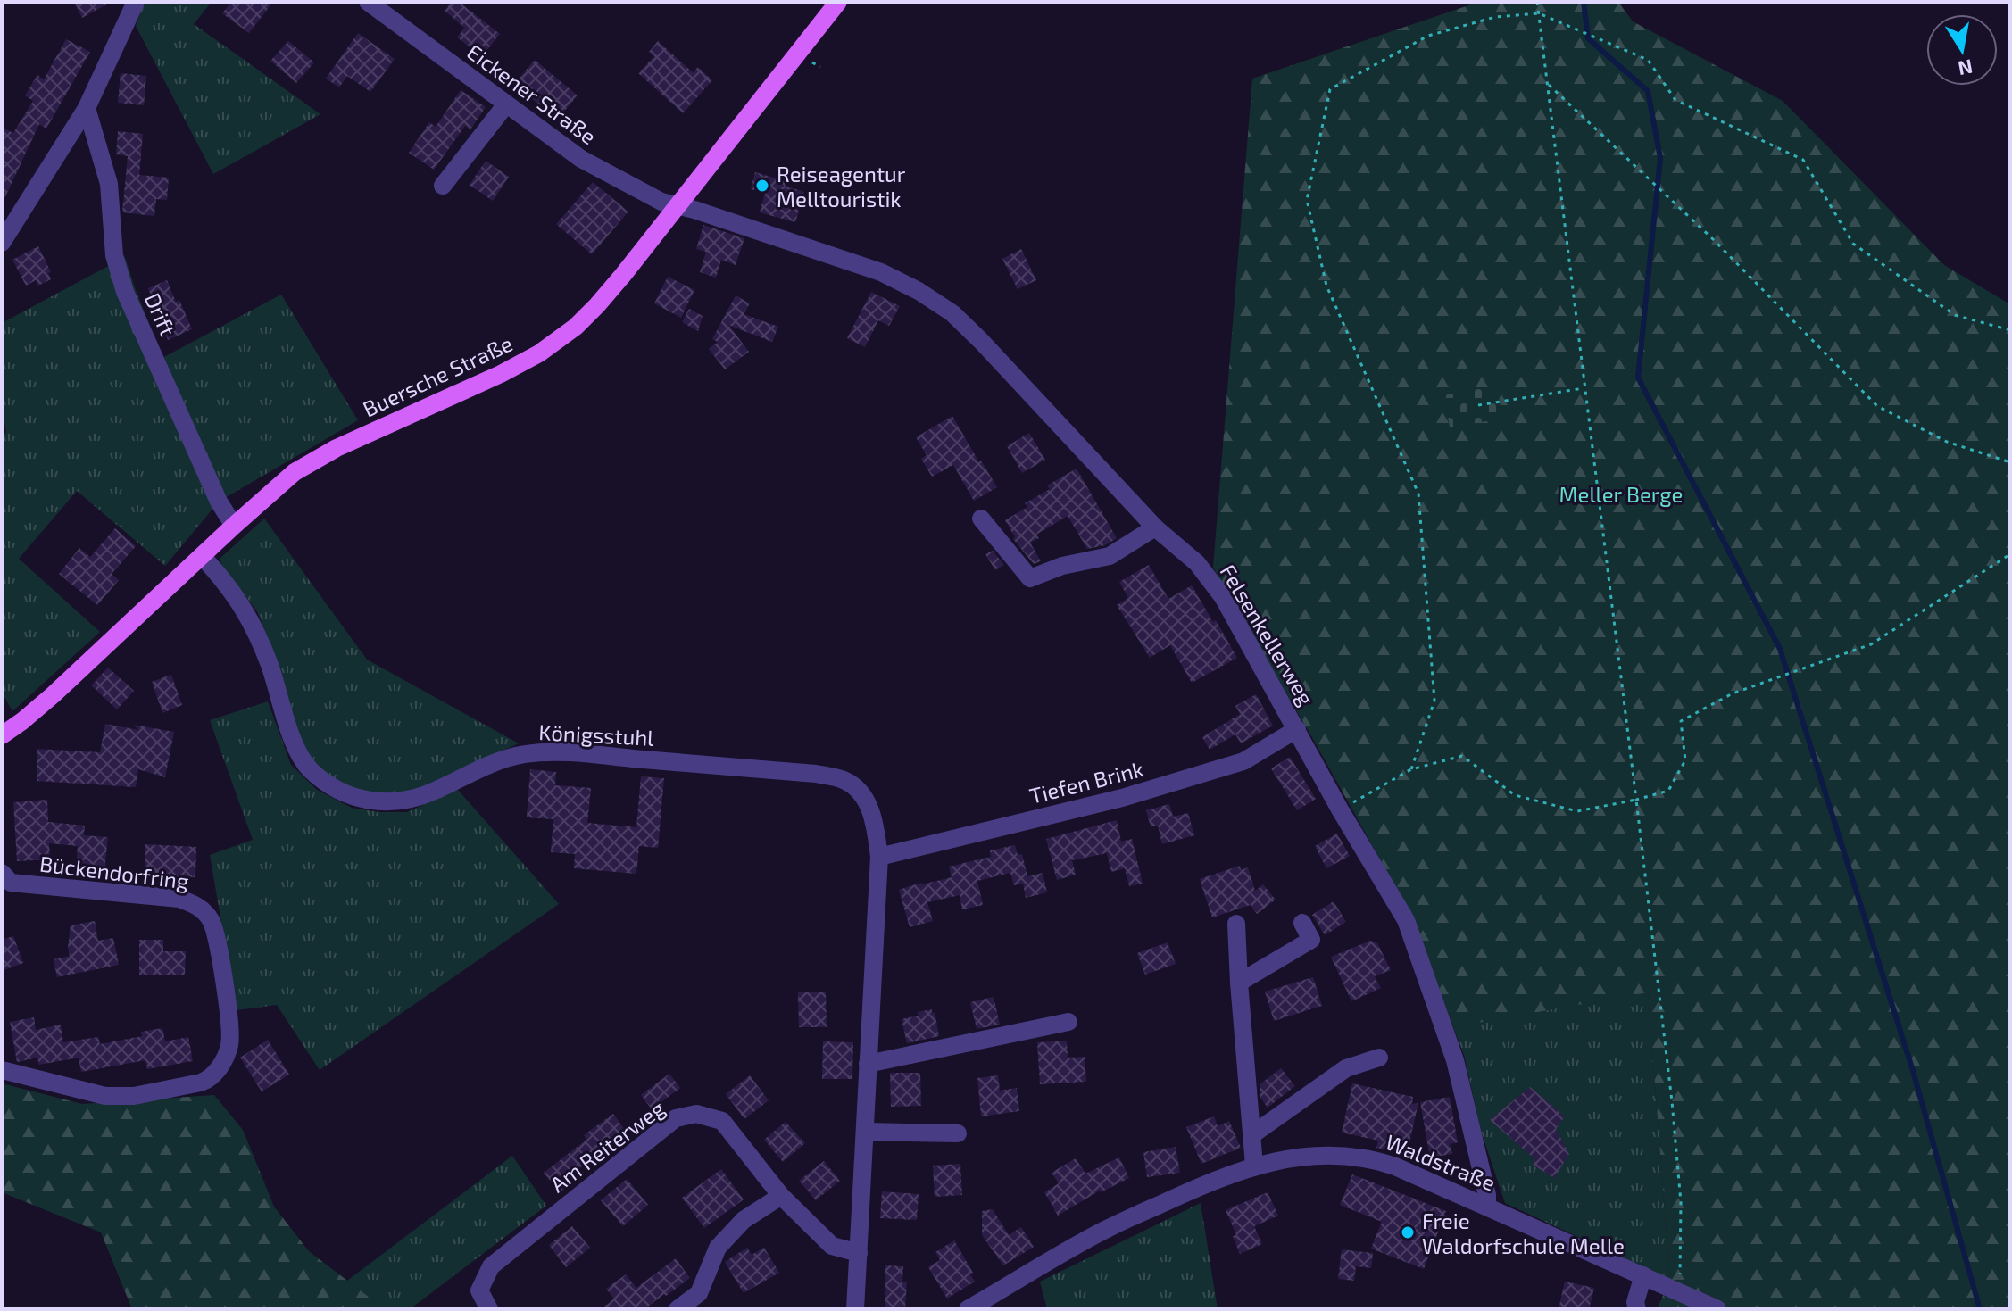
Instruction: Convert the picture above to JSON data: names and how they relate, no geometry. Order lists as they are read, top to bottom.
{
  "streets": {
    "main road": ["Buersche Straße"],
    "street": [
      "Eickener Straße",
      "Drift",
      "Felsenkellerweg",
      "Königsstuhl",
      "Tiefen Brink",
      "Bückendorfring",
      "Am Reiterweg",
      "Waldstraße"
    ]
  },
  "crossings": [
    ["Eickener Straße", "Buersche Straße"],
    ["Eickener Straße", "Felsenkellerweg"],
    ["Drift", "Buersche Straße"],
    ["Buersche Straße", "Felsenkellerweg"],
    ["Buersche Straße", "Königsstuhl"],
    ["Felsenkellerweg", "Tiefen Brink"],
    ["Felsenkellerweg", "Waldstraße"],
    ["Königsstuhl", "Tiefen Brink"],
    ["Königsstuhl", "Am Reiterweg"]
  ],
  "parks": ["Meller Berge"],
  "places": ["Reiseagentur Melltouristik", "Freie Waldorfschule Melle"],
  "north": "bottom"
}
